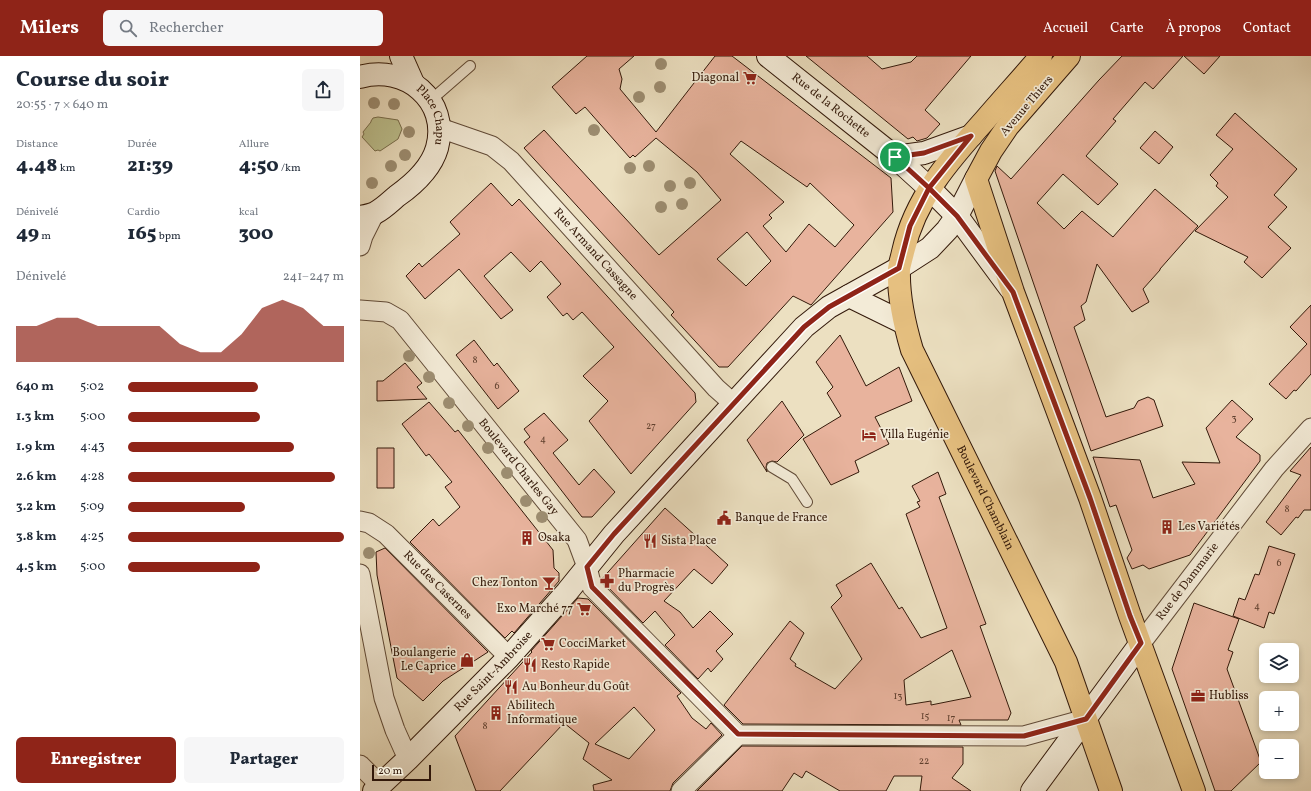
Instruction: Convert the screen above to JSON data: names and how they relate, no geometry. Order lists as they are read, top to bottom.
{
  "streets": {
    "main road": [
      "Rue de la Rochette",
      "Avenue Thiers",
      "Place Chapu",
      "Boulevard Chamblain",
      "Rue Saint-Ambroise"
    ],
    "street": [
      "Rue Armand Cassagne",
      "Boulevard Charles Gay",
      "Rue de Dammarie",
      "Rue des Casernes"
    ]
  },
  "crossings": [
    ["Rue de la Rochette", "Avenue Thiers"],
    ["Rue de la Rochette", "Rue Saint-Ambroise"],
    ["Avenue Thiers", "Boulevard Chamblain"],
    ["Avenue Thiers", "Rue Saint-Ambroise"],
    ["Place Chapu", "Rue Armand Cassagne"],
    ["Rue Armand Cassagne", "Rue Saint-Ambroise"],
    ["Boulevard Charles Gay", "Rue Saint-Ambroise"],
    ["Boulevard Chamblain", "Rue Saint-Ambroise"],
    ["Rue des Casernes", "Rue Saint-Ambroise"]
  ],
  "places": {
    "supermarket": ["Diagonal", "Exo Marché 77", "CocciMarket"],
    "hotel": ["Villa Eugénie"],
    "public building": ["Banque de France"],
    "building": ["Les Variétés", "Osaka", "Abilitech Informatique"],
    "restaurant": ["Sista Place", "Resto Rapide", "Au Bonheur du Goût"],
    "pharmacy": ["Pharmacie du Progrès"],
    "bar": ["Chez Tonton"],
    "shop": ["Boulangerie Le Caprice"],
    "office": ["Hubliss"]
  },
  "house_numbers": [
    "8",
    "6",
    "3",
    "27",
    "4",
    "8",
    "6",
    "4",
    "13",
    "15",
    "17",
    "8",
    "22"
  ],
  "scale_bar": "20 m",
  "page": {
    "header": "Milers",
    "search": "Rechercher",
    "nav": [
      "Accueil",
      "Carte",
      "À propos",
      "Contact"
    ],
    "heading": ["Course du soir", "20:55 · 7 × 640 m"],
    "stats": [
      ["Distance", "4.48 km"],
      ["Durée", "21:39"],
      ["Allure", "4:50 /km"],
      ["Dénivelé", "49 m"],
      ["Cardio", "165 bpm"],
      ["kcal", "300"]
    ],
    "chart": ["Dénivelé", "241–247 m"],
    "list": [
      {
        "name": "640 m",
        "note": "5:02"
      },
      {
        "name": "1.3 km",
        "note": "5:00"
      },
      {
        "name": "1.9 km",
        "note": "4:43"
      },
      {
        "name": "2.6 km",
        "note": "4:28"
      },
      {
        "name": "3.2 km",
        "note": "5:09"
      },
      {
        "name": "3.8 km",
        "note": "4:25"
      },
      {
        "name": "4.5 km",
        "note": "5:00"
      }
    ],
    "map_buttons": ["+", "−"],
    "buttons": ["Enregistrer", "Partager"],
    "scale": "20 m"
  }
}
